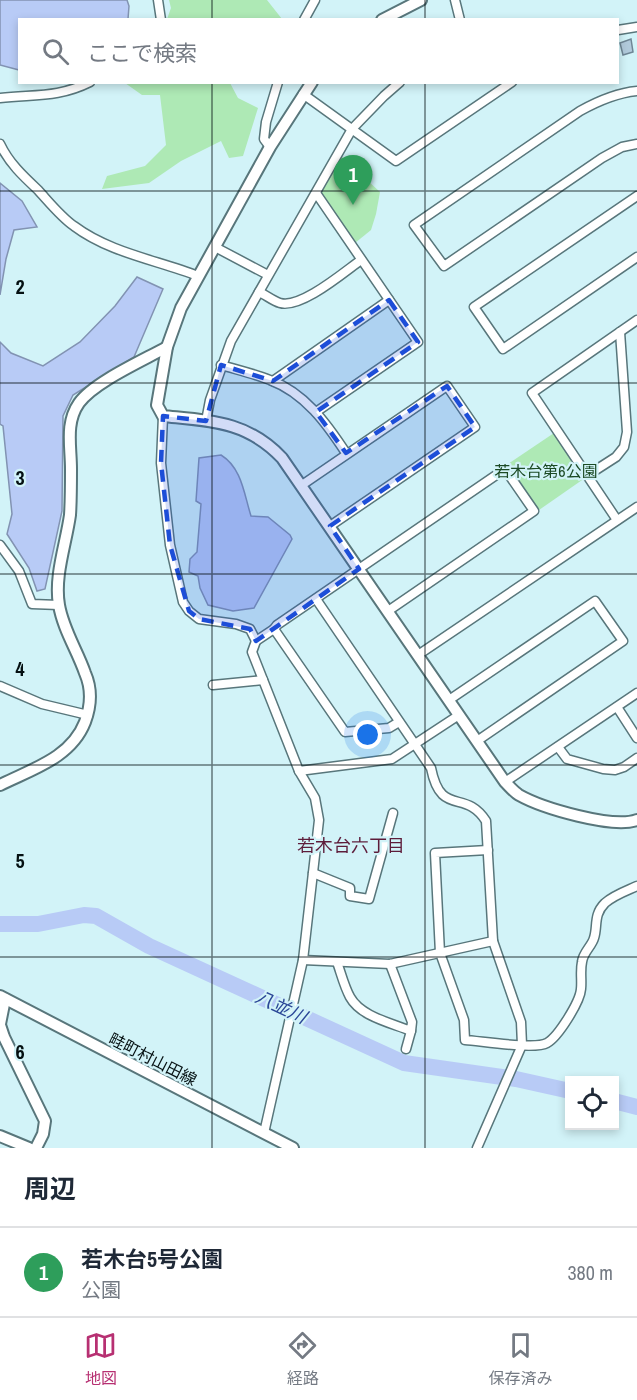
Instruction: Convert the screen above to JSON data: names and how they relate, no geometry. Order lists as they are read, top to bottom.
{
  "streets": {
    "street": ["畦町村山田線"]
  },
  "districts": ["若木台六丁目"],
  "water": ["八並川"],
  "parks": ["若木台第6公園"],
  "page": {
    "search": "ここで検索",
    "pins": "1",
    "heading": "周辺",
    "list": [
      {
        "mark": "1",
        "name": "若木台5号公園",
        "note": "公園",
        "value": "380 m"
      }
    ],
    "nav": ["地図", "経路", "保存済み"]
  },
  "grid": {
    "rows": [
      "2",
      "3",
      "4",
      "5",
      "6"
    ]
  }
}
